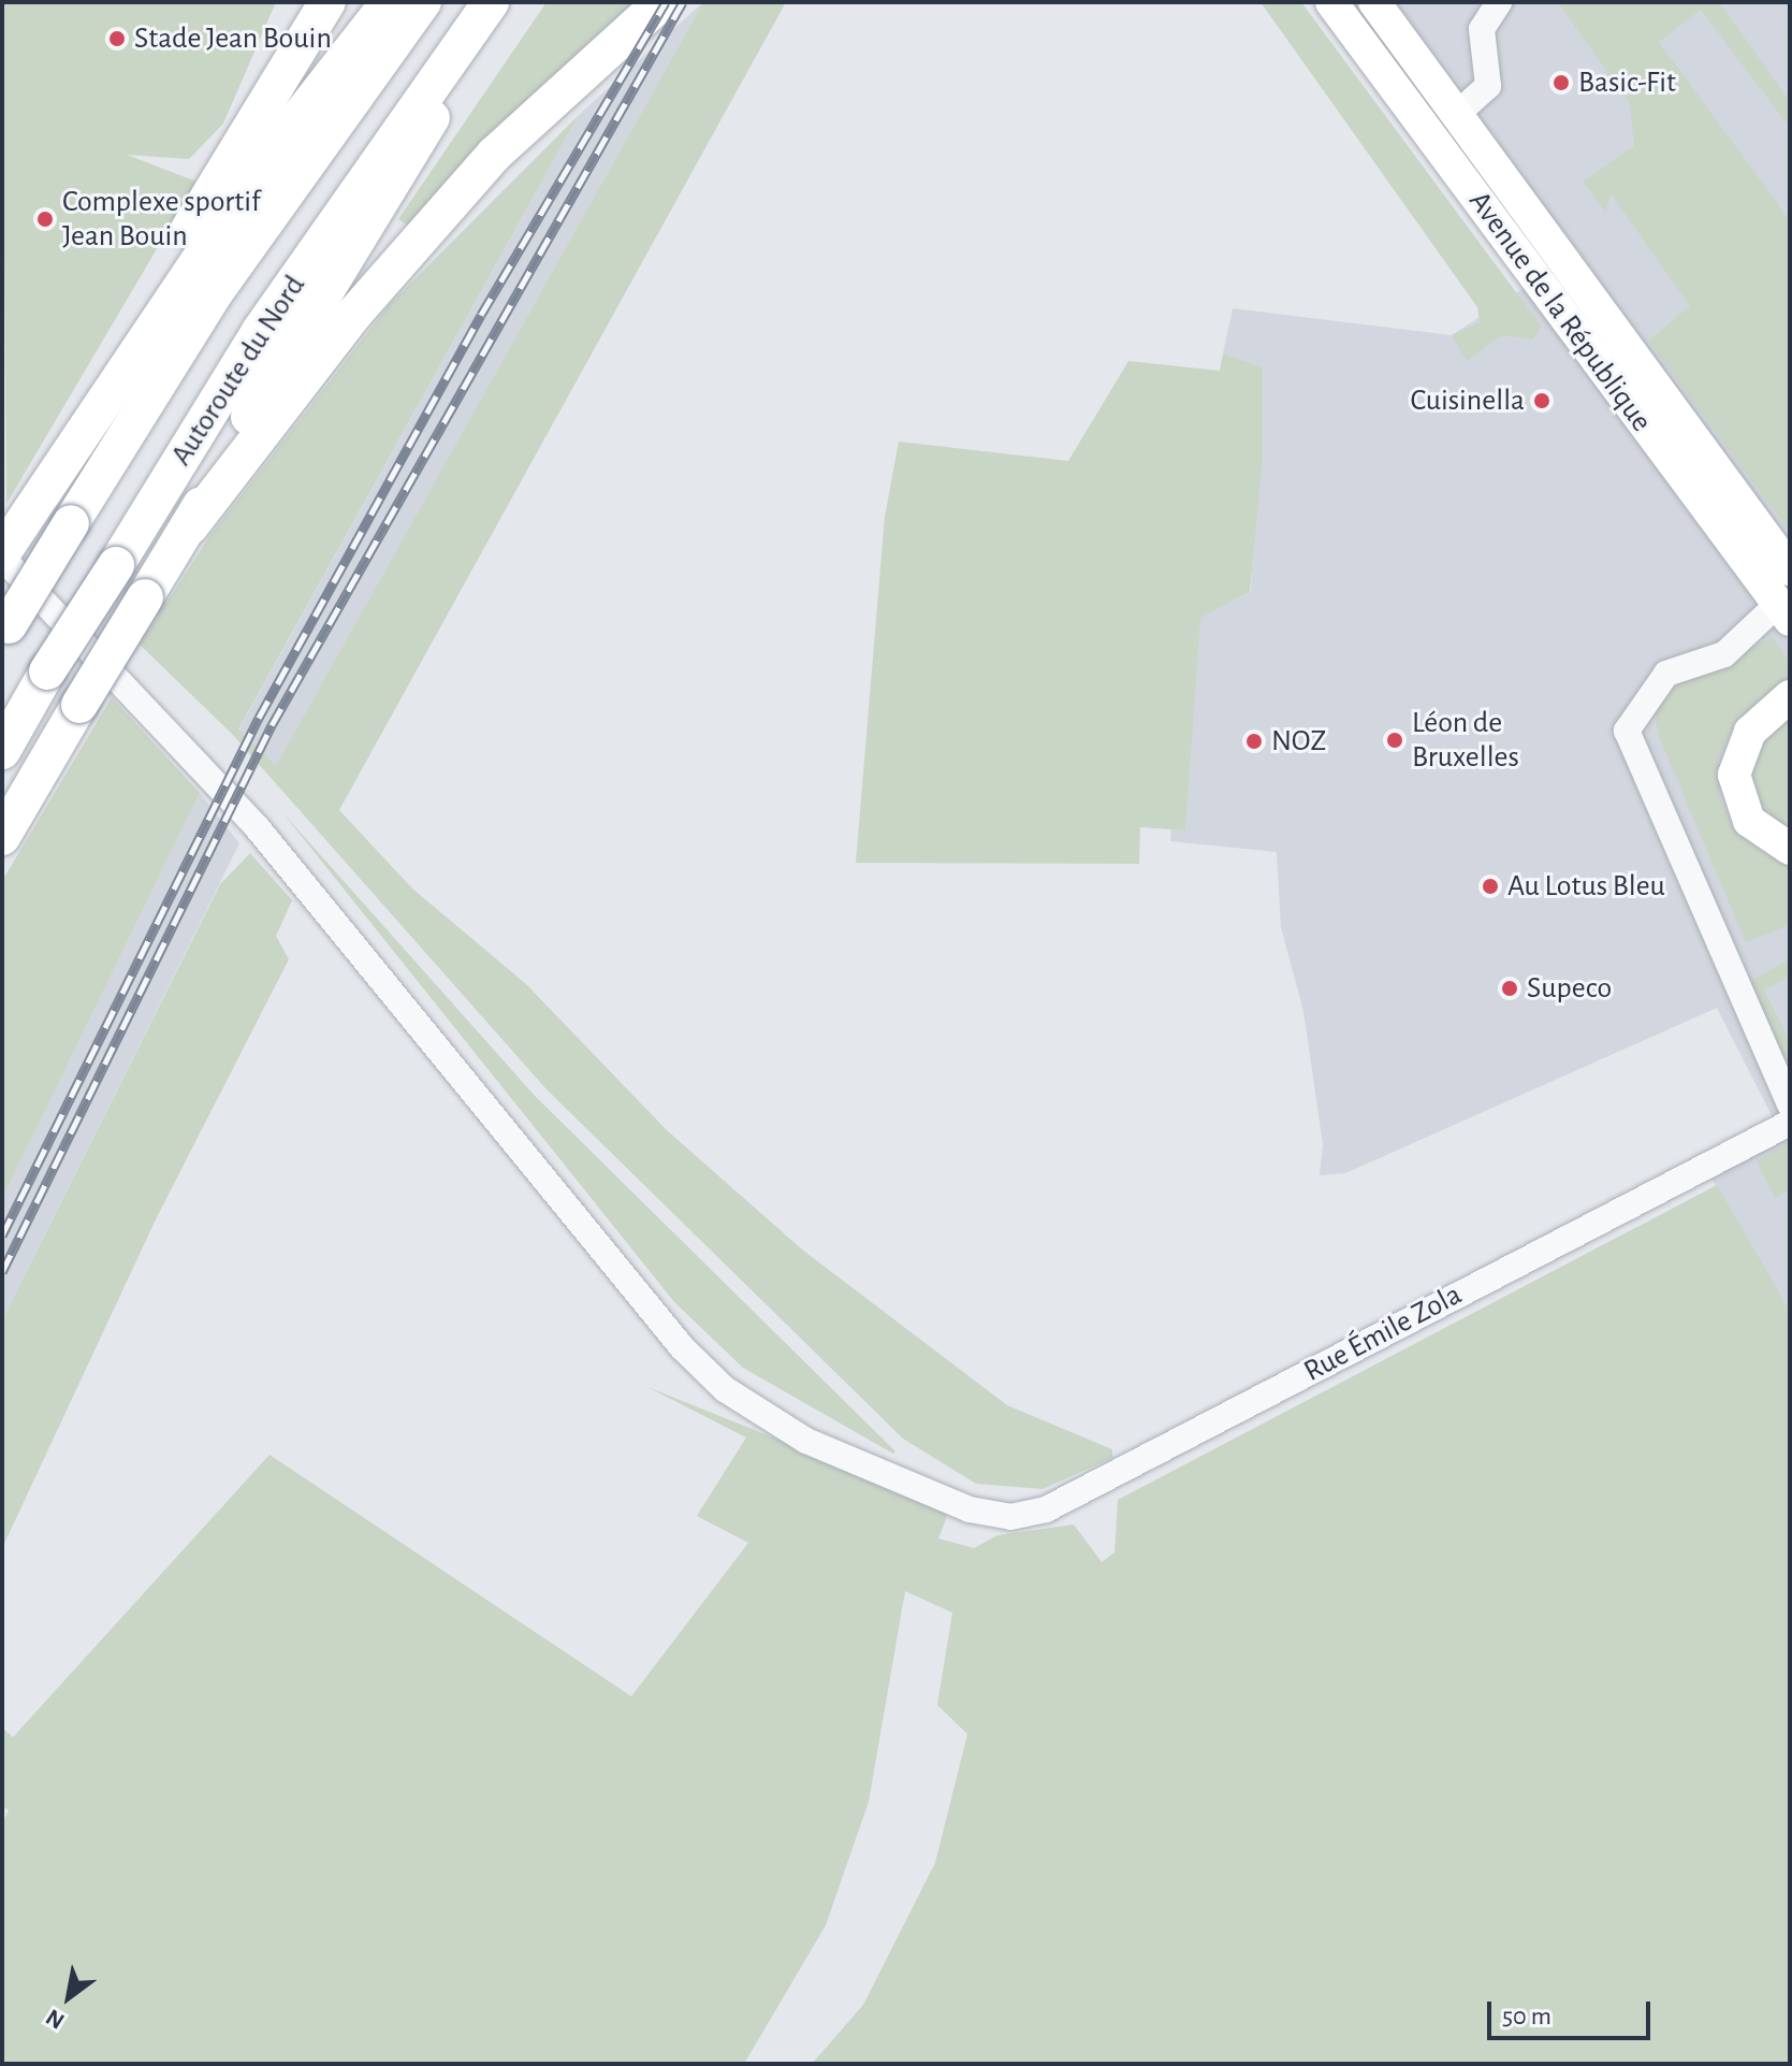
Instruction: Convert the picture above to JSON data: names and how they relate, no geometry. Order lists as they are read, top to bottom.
{
  "streets": {
    "highway": ["Autoroute du Nord"],
    "main road": ["Avenue de la République"],
    "street": ["Rue Émile Zola"]
  },
  "places": [
    "Stade Jean Bouin",
    "Basic-Fit",
    "Complexe sportif Jean Bouin",
    "Cuisinella",
    "Léon de Bruxelles",
    "NOZ",
    "Au Lotus Bleu",
    "Supeco"
  ],
  "scale_bar": "50 m",
  "north": "bottom left"
}
